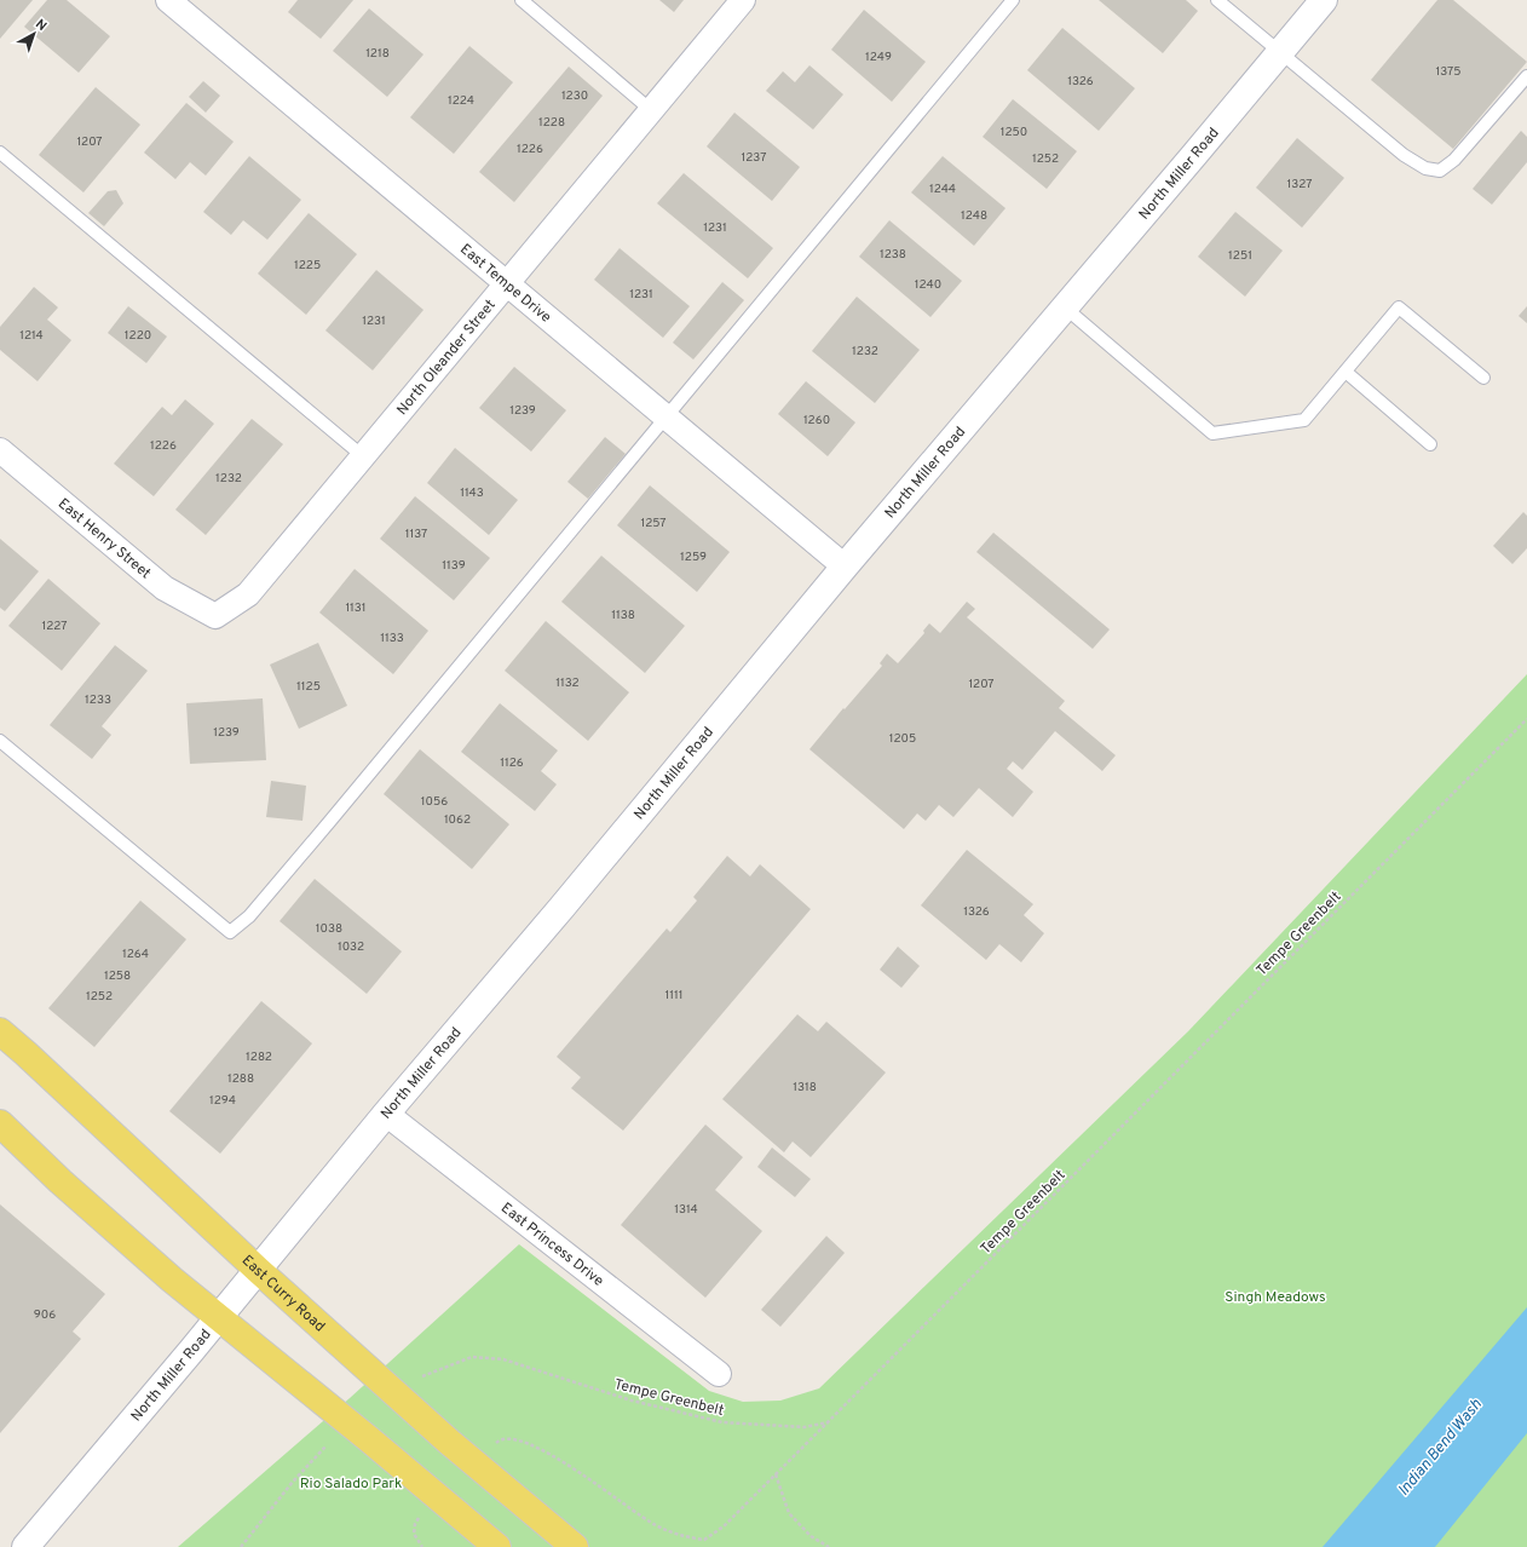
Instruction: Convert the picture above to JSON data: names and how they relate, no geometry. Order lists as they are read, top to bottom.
{
  "streets": {
    "main road": ["East Curry Road"],
    "street": [
      "North Miller Road",
      "East Tempe Drive",
      "North Oleander Street",
      "East Henry Street",
      "East Princess Drive"
    ],
    "path": ["Tempe Greenbelt"]
  },
  "crossings": [
    ["North Miller Road", "East Tempe Drive"],
    ["North Miller Road", "East Princess Drive"],
    ["North Miller Road", "East Curry Road"],
    ["East Tempe Drive", "North Oleander Street"],
    ["North Oleander Street", "East Henry Street"]
  ],
  "water": ["Indian Bend Wash"],
  "parks": ["Singh Meadows", "Rio Salado Park"],
  "house_numbers": [
    "1218",
    "1249",
    "1375",
    "1326",
    "1230",
    "1224",
    "1228",
    "1250",
    "1207",
    "1226",
    "1237",
    "1252",
    "1327",
    "1244",
    "1248",
    "1231",
    "1238",
    "1251",
    "1225",
    "1240",
    "1231",
    "1231",
    "1214",
    "1220",
    "1232",
    "1239",
    "1260",
    "1226",
    "1232",
    "1143",
    "1257",
    "1137",
    "1259",
    "1139",
    "1131",
    "1138",
    "1227",
    "1133",
    "1132",
    "1207",
    "1125",
    "1233",
    "1239",
    "1205",
    "1126",
    "1056",
    "1062",
    "1326",
    "1038",
    "1032",
    "1264",
    "1258",
    "1111",
    "1252",
    "1282",
    "1288",
    "1318",
    "1294",
    "1314",
    "906"
  ],
  "north": "top right"
}
